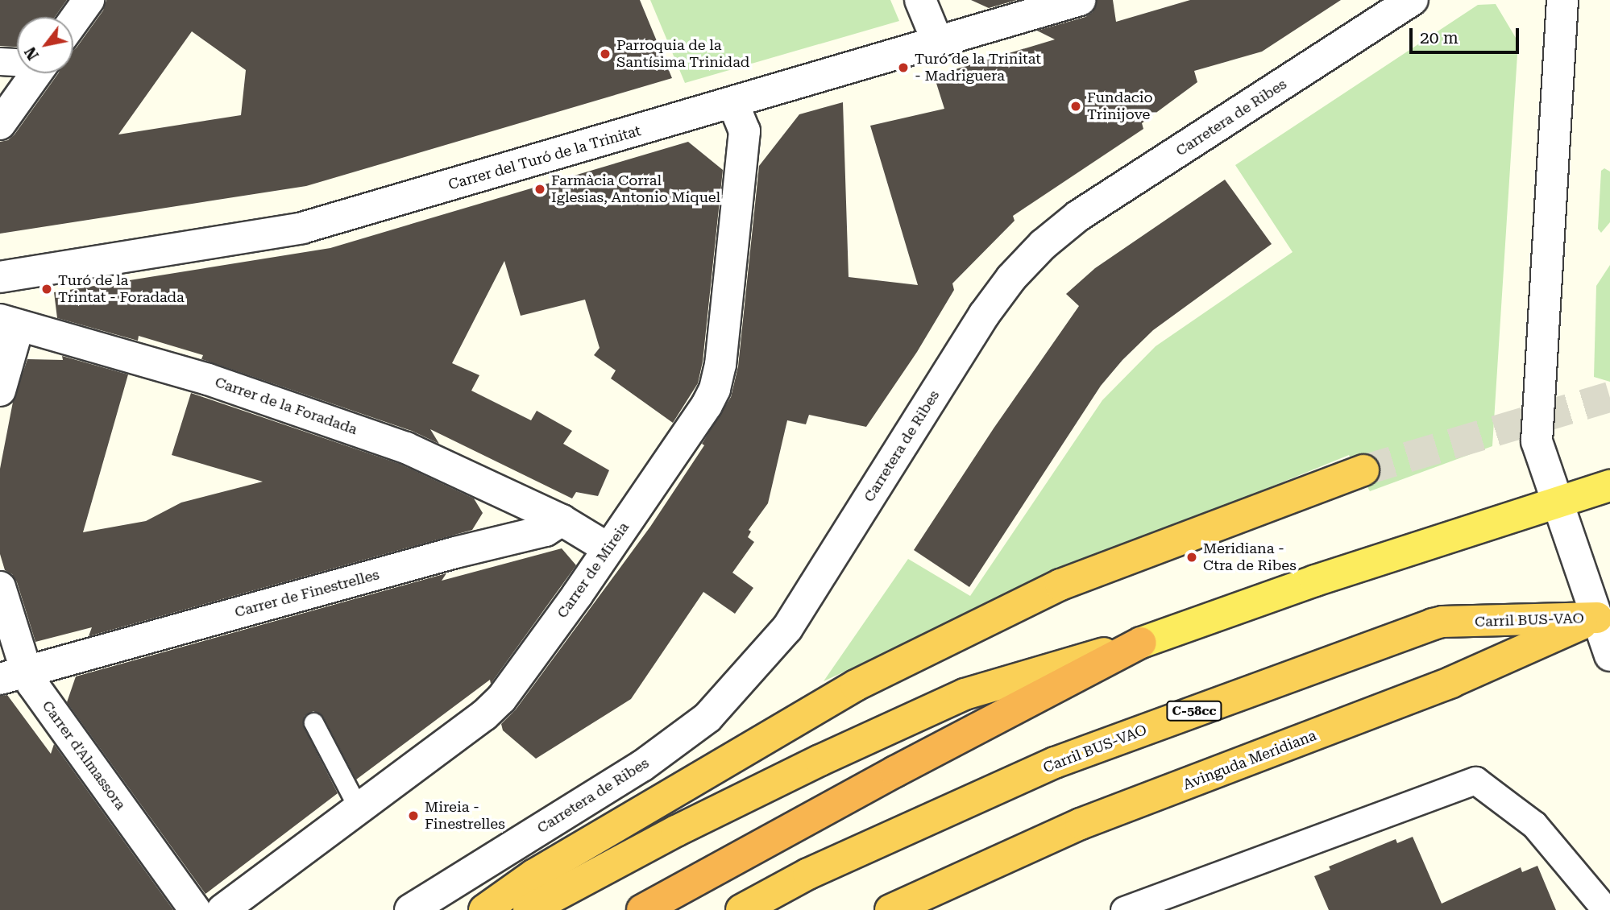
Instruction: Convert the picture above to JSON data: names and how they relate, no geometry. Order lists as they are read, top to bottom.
{
  "streets": {
    "highway": ["Carril BUS-VAO", "C-58cc", "Avinguda Meridiana"],
    "street": [
      "Carretera de Ribes",
      "Carrer del Turó de la Trinitat",
      "Carrer de la Foradada",
      "Carrer de Mireia",
      "Carrer de Finestrelles",
      "Carrer d'Almassora"
    ]
  },
  "crossings": [
    ["Carrer del Turó de la Trinitat", "Carrer de Mireia"],
    ["Carrer de la Foradada", "Carrer de Finestrelles"],
    ["Carrer de Finestrelles", "Carrer d'Almassora"],
    ["Carril BUS-VAO", "Avinguda Meridiana"]
  ],
  "places": [
    "Parroquia de la Santísima Trinidad",
    "Turó de la Trinitat - Madriguera",
    "Fundacio Trinijove",
    "Farmàcia Corral Iglesias, Antonio Miquel",
    "Turó de la Trintat - Foradada",
    "Meridiana - Ctra de Ribes",
    "Mireia - Finestrelles"
  ],
  "scale_bar": "20 m",
  "north": "bottom left"
}
